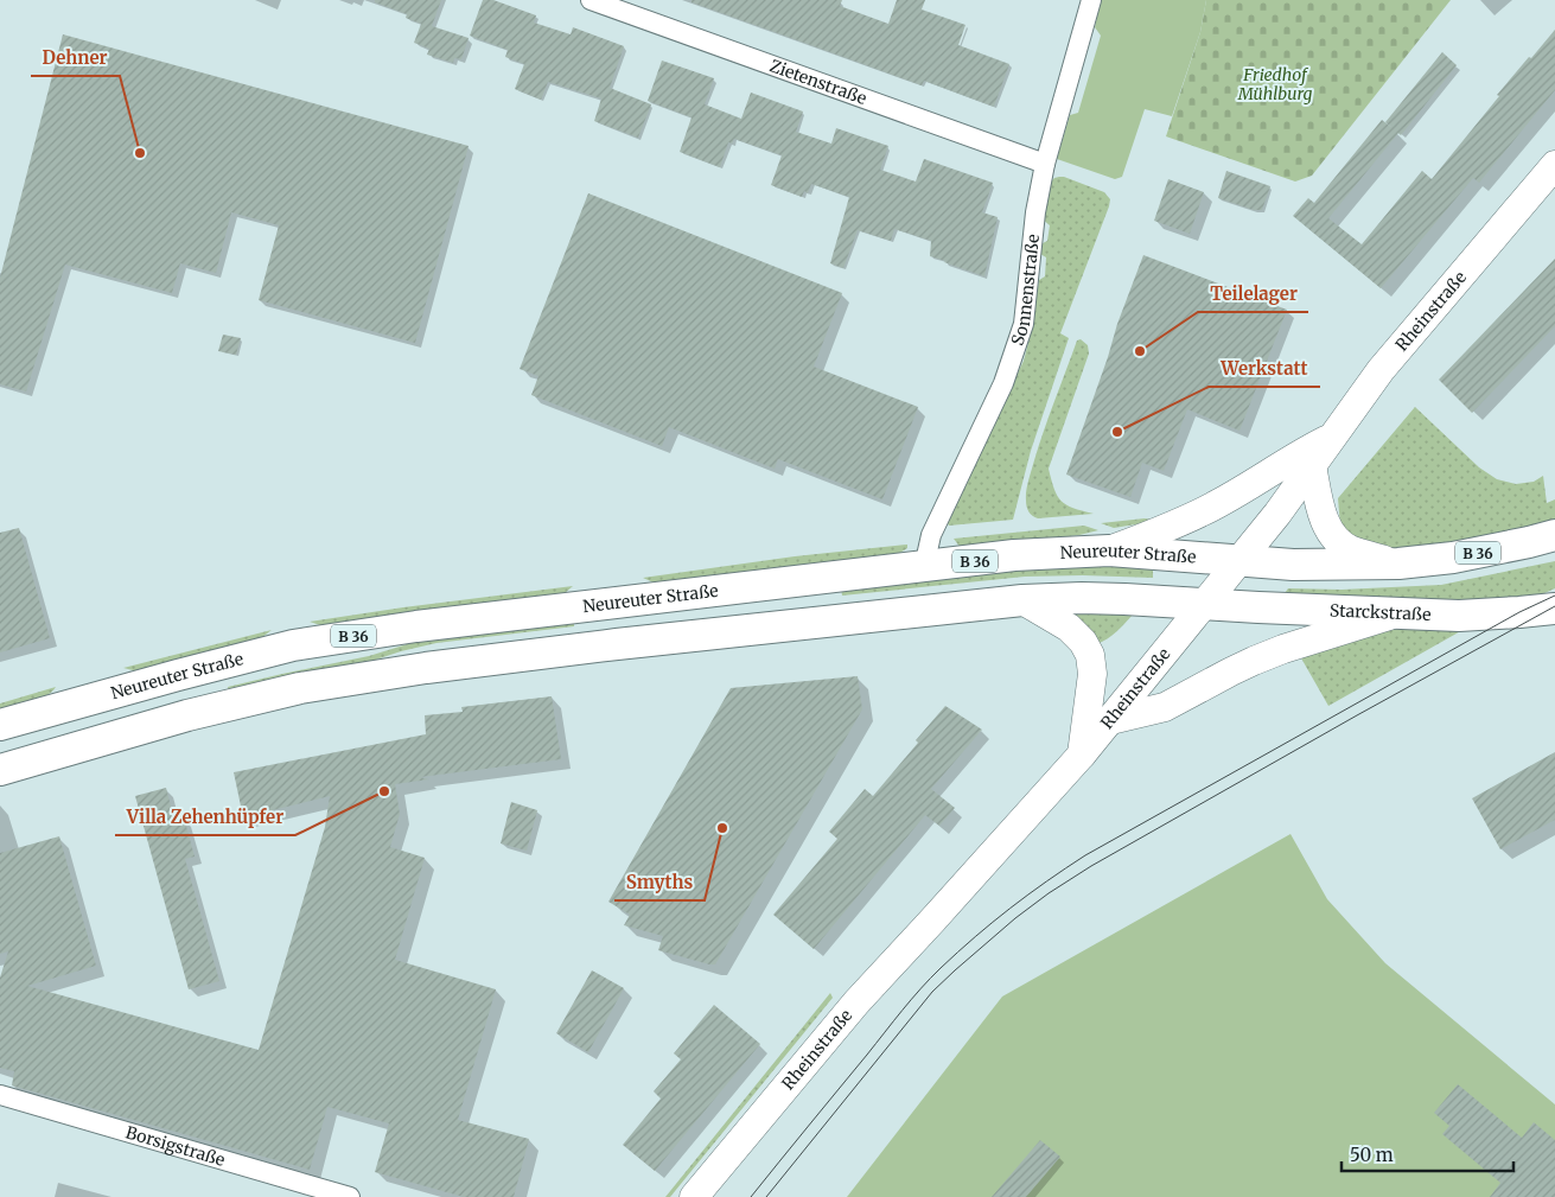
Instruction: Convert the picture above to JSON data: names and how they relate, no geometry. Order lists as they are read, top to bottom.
{
  "streets": {
    "main road": [
      "Rheinstraße",
      "B 36",
      "Neureuter Straße",
      "Starckstraße"
    ],
    "street": ["Zietenstraße", "Sonnenstraße", "Borsigstraße"]
  },
  "crossings": [
    ["Zietenstraße", "Sonnenstraße"],
    ["Sonnenstraße", "Neureuter Straße"],
    ["Rheinstraße", "Neureuter Straße"],
    ["Rheinstraße", "Starckstraße"],
    ["B 36", "Neureuter Straße"]
  ],
  "parks": ["Friedhof Mühlburg"],
  "places": [
    "Dehner",
    "Teilelager",
    "Werkstatt",
    "Villa Zehenhüpfer",
    "Smyths"
  ],
  "scale_bar": "50 m"
}
